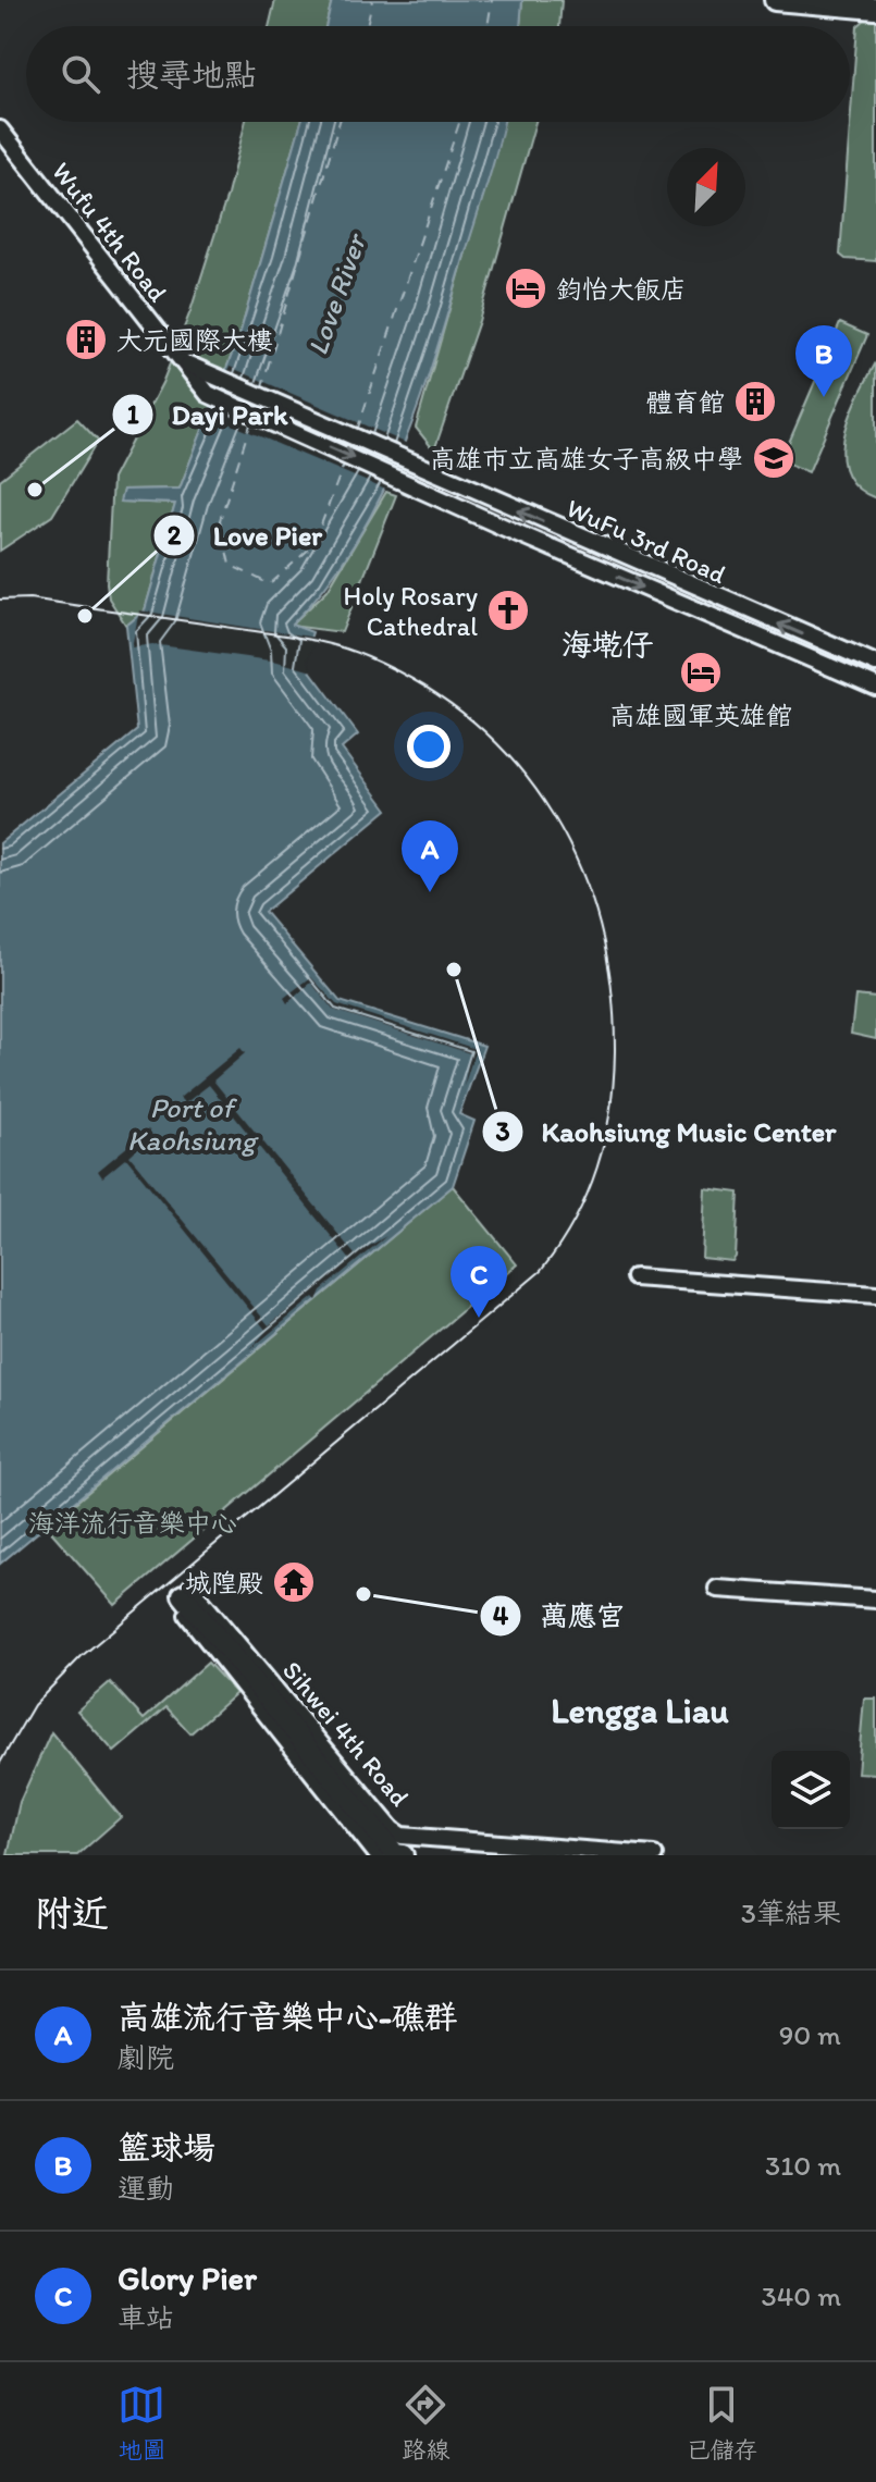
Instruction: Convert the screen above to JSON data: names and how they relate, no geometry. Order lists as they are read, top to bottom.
{
  "streets": {
    "main road": ["Sihwei 4th Road"],
    "street": ["Wufu 4th Road", "WuFu 3rd Road"]
  },
  "crossings": [
    ["Wufu 4th Road", "WuFu 3rd Road"]
  ],
  "districts": ["海墘仔", "Lengga Liau"],
  "water": ["Love River", "Port of Kaohsiung"],
  "parks": ["海洋流行音樂中心"],
  "places": {
    "hotel": ["鈞怡大飯店", "高雄國軍英雄館"],
    "building": ["大元國際大樓", "體育館"],
    "school or university": ["高雄市立高雄女子高級中學"],
    "other": [
      "Dayi Park",
      "Love Pier",
      "Kaohsiung Music Center",
      "萬應宮"
    ],
    "church": ["Holy Rosary Cathedral"],
    "temple": ["城隍殿"]
  },
  "north": "top right",
  "page": {
    "search": "搜尋地點",
    "pins": ["B", "A", "C"],
    "heading": ["附近", "3筆結果"],
    "list": [
      {
        "mark": "A",
        "name": "高雄流行音樂中心-礁群",
        "note": "劇院",
        "value": "90 m"
      },
      {
        "mark": "B",
        "name": "籃球場",
        "note": "運動",
        "value": "310 m"
      },
      {
        "mark": "C",
        "name": "Glory Pier",
        "note": "車站",
        "value": "340 m"
      }
    ],
    "nav": ["地圖", "路線", "已儲存"]
  }
}
